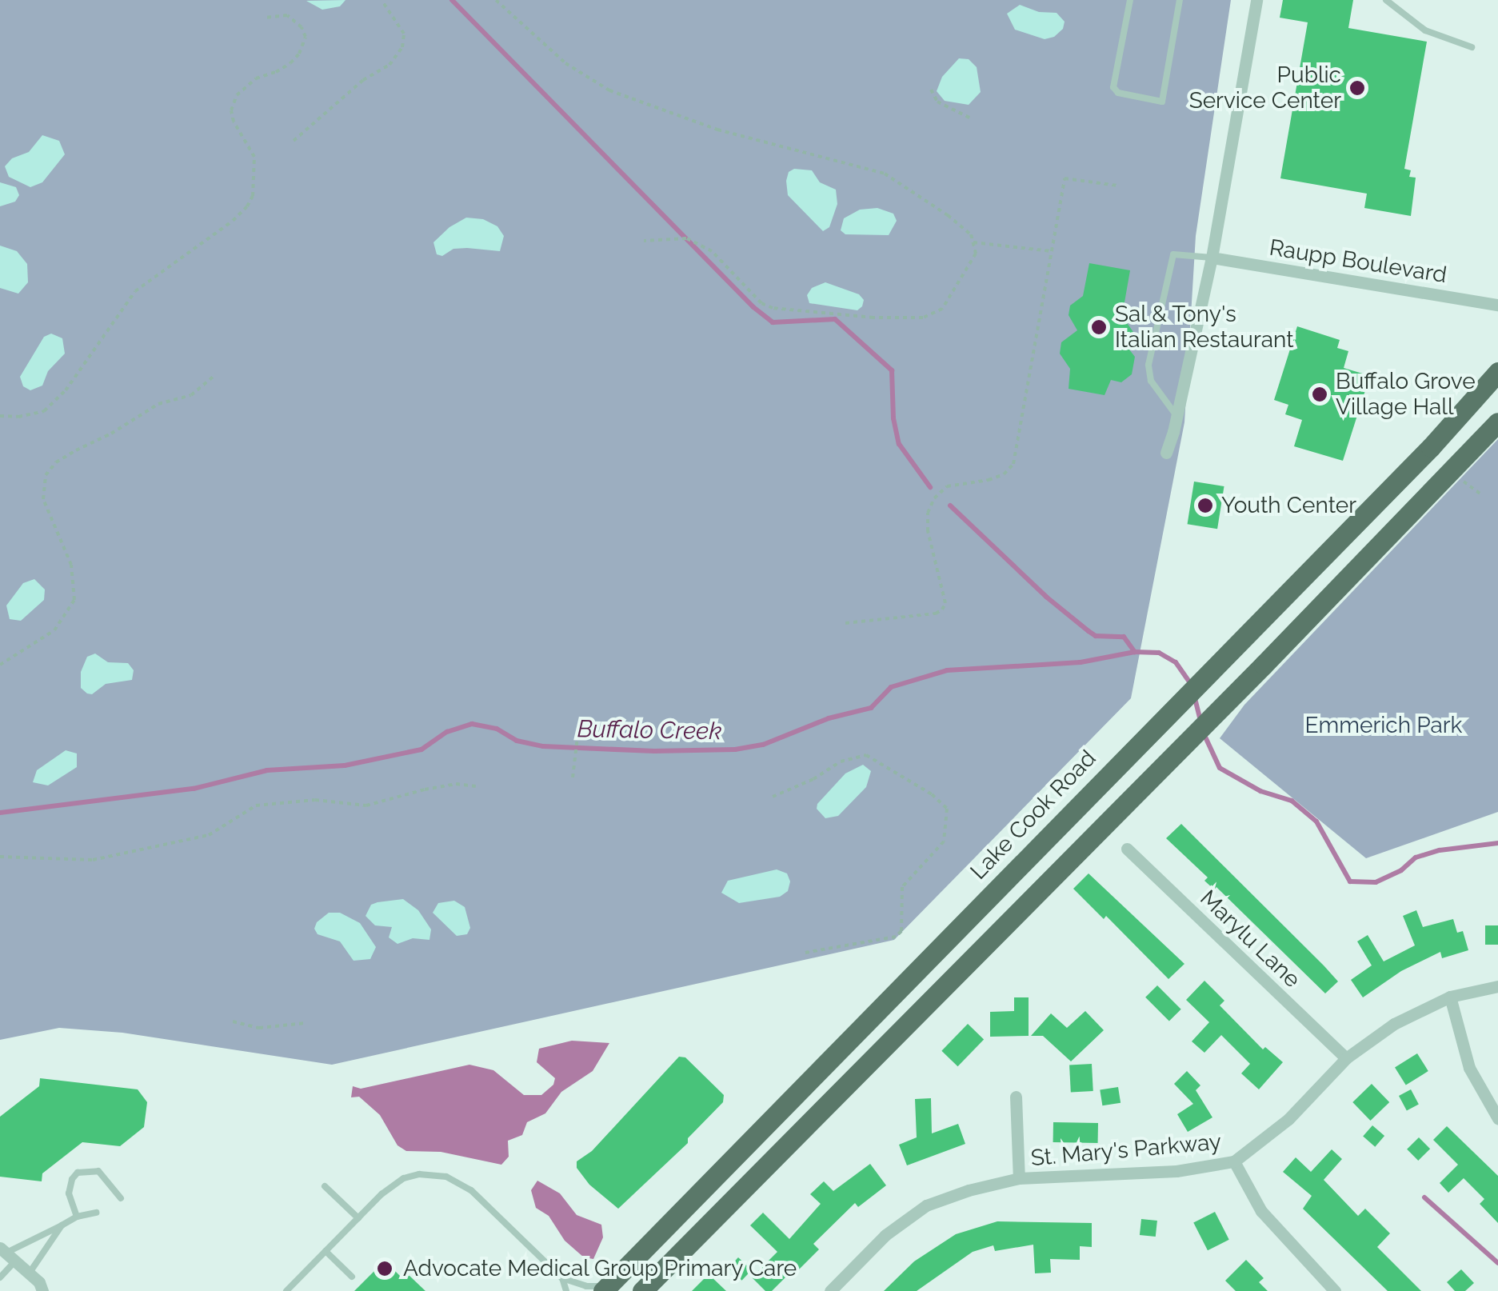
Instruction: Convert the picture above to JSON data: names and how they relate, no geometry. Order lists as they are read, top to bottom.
{
  "streets": {
    "main road": ["Lake Cook Road"],
    "street": ["Raupp Boulevard", "Marylu Lane", "St. Mary's Parkway"]
  },
  "crossings": [
    ["Marylu Lane", "St. Mary's Parkway"]
  ],
  "water": ["Buffalo Creek"],
  "parks": ["Emmerich Park"],
  "places": [
    "Public Service Center",
    "Sal & Tony's Italian Restaurant",
    "Buffalo Grove Village Hall",
    "Youth Center",
    "Advocate Medical Group Primary Care"
  ]
}
